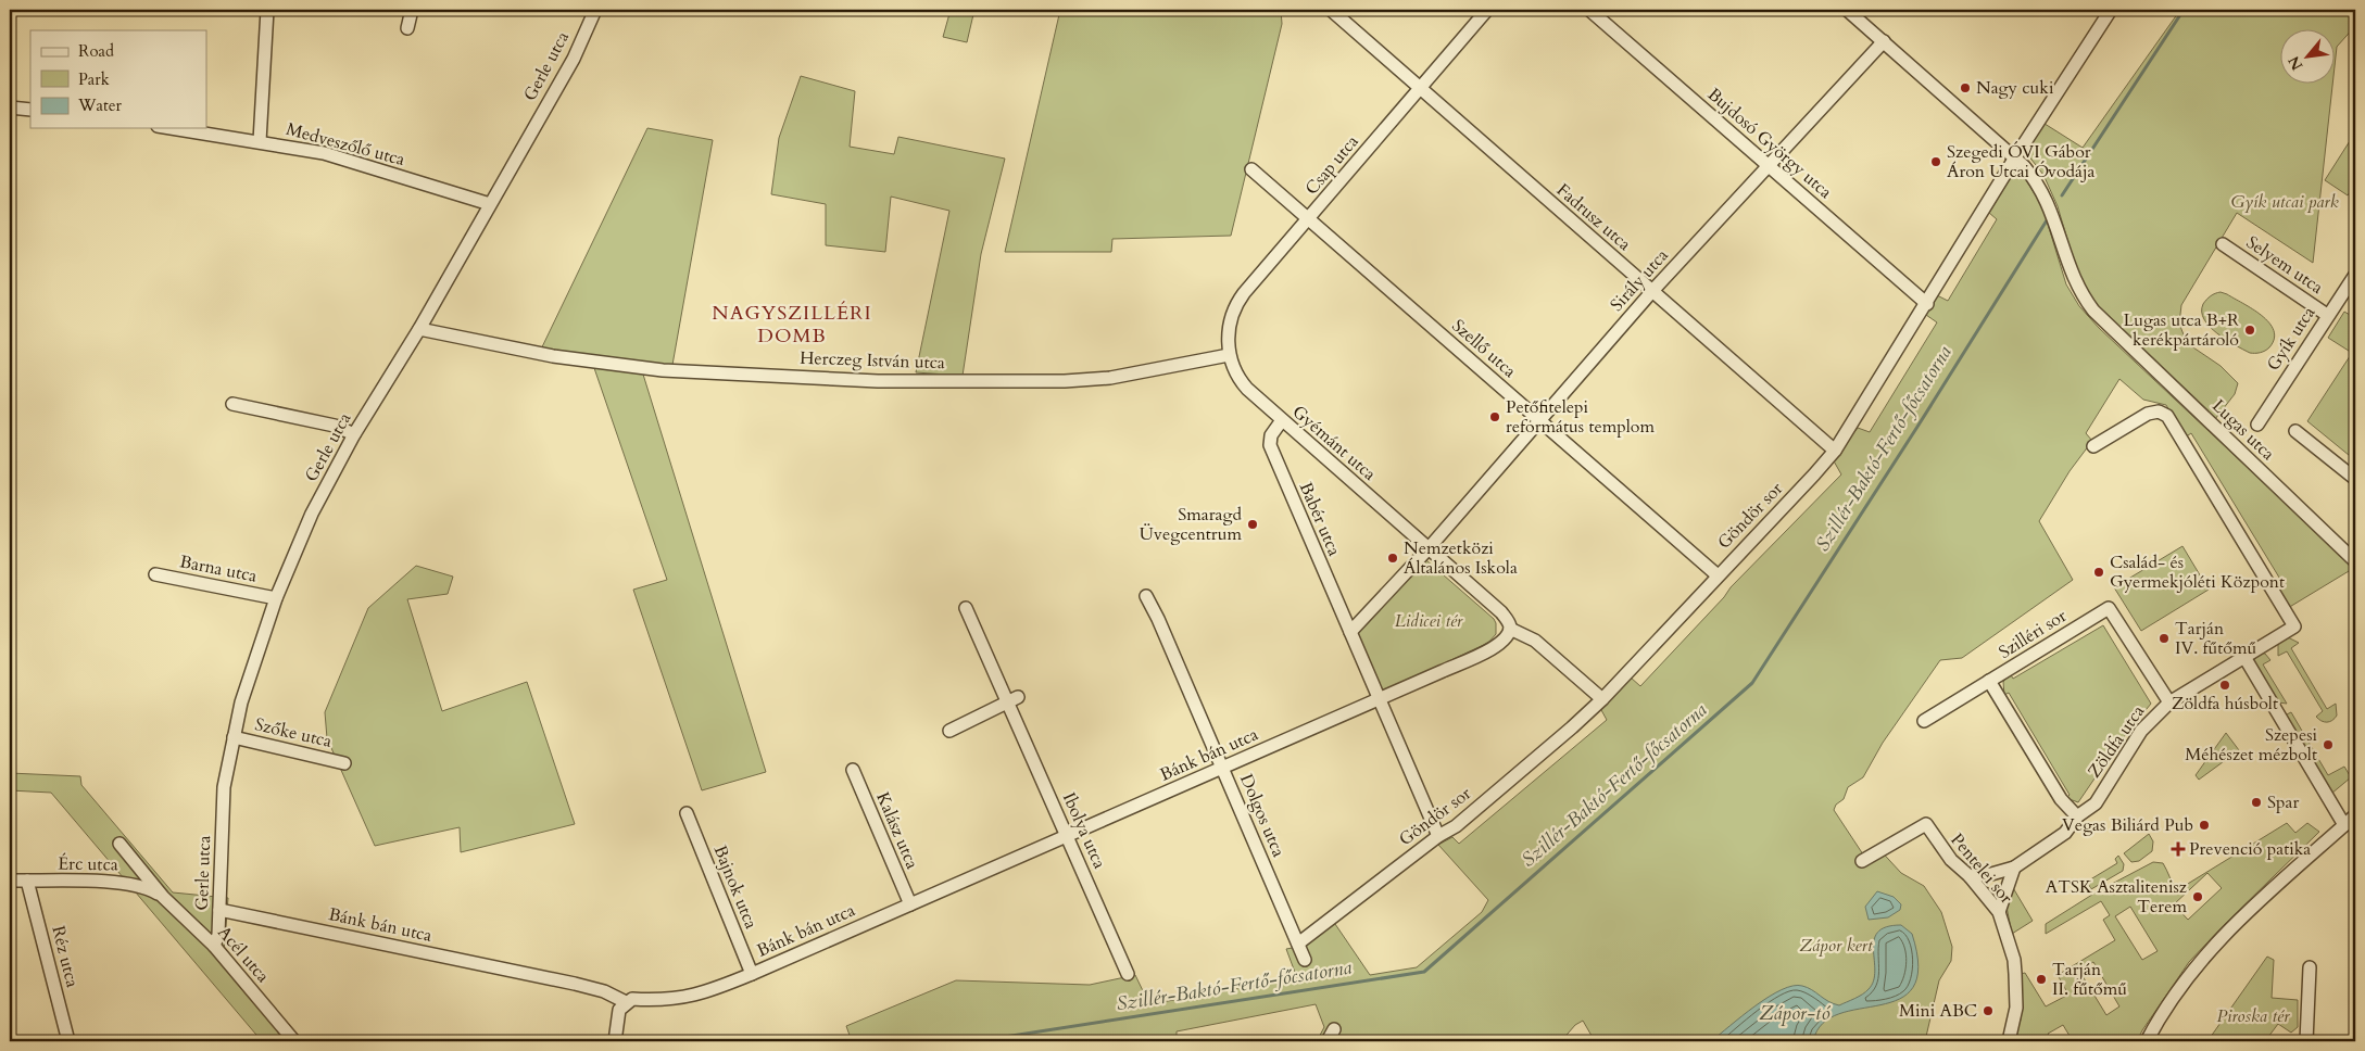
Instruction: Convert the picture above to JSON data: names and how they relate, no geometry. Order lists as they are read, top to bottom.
{
  "streets": {
    "street": [
      "Gerle utca",
      "Bujdosó György utca",
      "Medveszőlő utca",
      "Csap utca",
      "Fadrusz utca",
      "Selyem utca",
      "Sirály utca",
      "Gyík utca",
      "Szellő utca",
      "Herczeg István utca",
      "Lugas utca",
      "Gyémánt utca",
      "Göndör sor",
      "Babér utca",
      "Barna utca",
      "Szilléri sor",
      "Szőke utca",
      "Zöldfa utca",
      "Bánk bán utca",
      "Dolgos utca",
      "Kalász utca",
      "Ibolya utca",
      "Érc utca",
      "Pentelei sor",
      "Bajnok utca",
      "Acél utca",
      "Réz utca"
    ]
  },
  "crossings": [
    ["Gerle utca", "Medveszőlő utca"],
    ["Gerle utca", "Herczeg István utca"],
    ["Gerle utca", "Barna utca"],
    ["Gerle utca", "Szőke utca"],
    ["Gerle utca", "Bánk bán utca"],
    ["Gerle utca", "Acél utca"],
    ["Bujdosó György utca", "Sirály utca"],
    ["Bujdosó György utca", "Göndör sor"],
    ["Csap utca", "Fadrusz utca"],
    ["Csap utca", "Szellő utca"],
    ["Csap utca", "Herczeg István utca"],
    ["Csap utca", "Gyémánt utca"],
    ["Fadrusz utca", "Sirály utca"],
    ["Fadrusz utca", "Göndör sor"],
    ["Selyem utca", "Gyík utca"],
    ["Sirály utca", "Szellő utca"],
    ["Sirály utca", "Lugas utca"],
    ["Sirály utca", "Gyémánt utca"],
    ["Szellő utca", "Göndör sor"],
    ["Herczeg István utca", "Gyémánt utca"],
    ["Lugas utca", "Göndör sor"],
    ["Gyémánt utca", "Babér utca"],
    ["Göndör sor", "Dolgos utca"],
    ["Szilléri sor", "Zöldfa utca"],
    ["Zöldfa utca", "Pentelei sor"],
    ["Bánk bán utca", "Dolgos utca"],
    ["Bánk bán utca", "Kalász utca"],
    ["Bánk bán utca", "Ibolya utca"],
    ["Bánk bán utca", "Bajnok utca"],
    ["Érc utca", "Acél utca"],
    ["Érc utca", "Réz utca"]
  ],
  "districts": ["NAGYSZILLÉRI DOMB"],
  "water": ["Szillér-Baktó-Fertő-főcsatorna", "Zápor-tó"],
  "parks": [
    "Gyík utcai park",
    "Lidicei tér",
    "Zápor kert",
    "Piroska tér"
  ],
  "places": {
    "other": [
      "Nagy cuki",
      "Szegedi ÓVI Gábor Áron Utcai Óvodája",
      "Lugas utca B+R kerékpártároló",
      "Petőfitelepi református templom",
      "Smaragd Üvegcentrum",
      "Nemzetközi Általános Iskola",
      "Család- és Gyermekjóléti Központ",
      "Tarján IV. fűtőmű",
      "Zöldfa húsbolt",
      "Szepesi Méhészet mézbolt",
      "Spar",
      "Vegas Biliárd Pub",
      "ATSK Asztalitenisz Terem",
      "Tarján II. fűtőmű",
      "Mini ABC"
    ],
    "health": ["Prevenció patika"]
  },
  "legend": ["Road", "Park", "Water"],
  "north": "bottom left"
}
